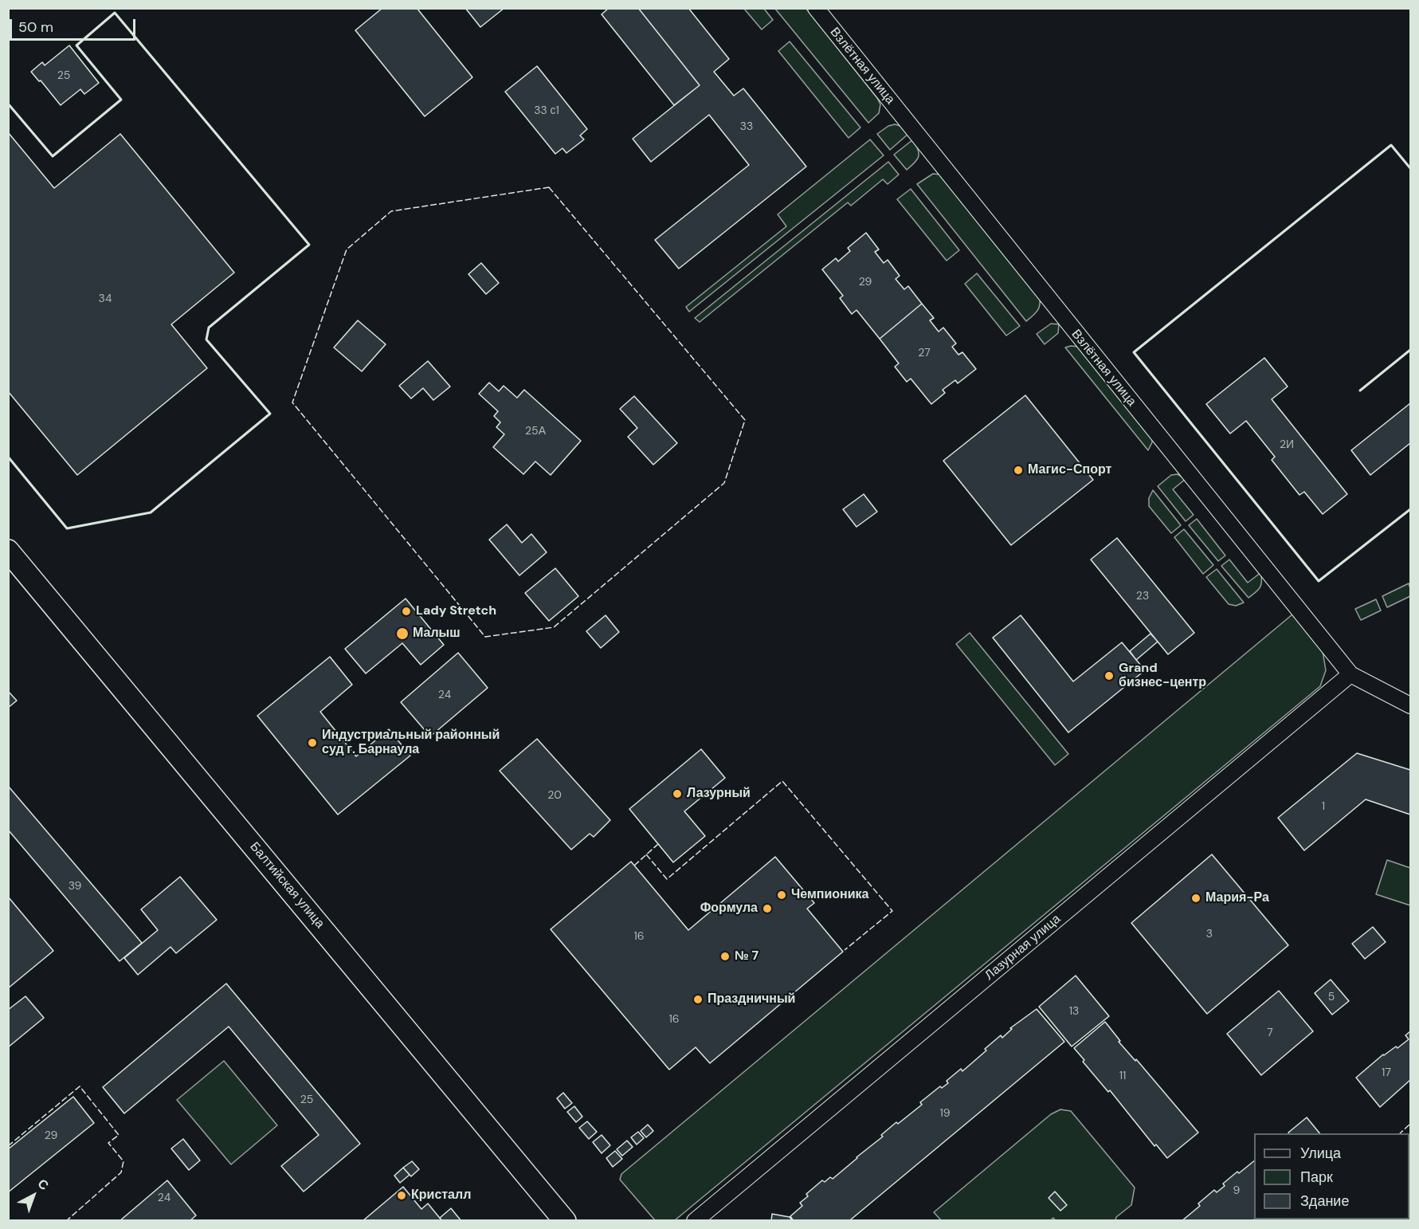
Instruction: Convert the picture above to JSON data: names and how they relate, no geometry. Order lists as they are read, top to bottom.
{
  "streets": {
    "main road": ["Балтийская улица"],
    "street": ["Взлётная улица", "Лазурная улица"]
  },
  "crossings": [
    ["Взлётная улица", "Лазурная улица"]
  ],
  "places": [
    "Магис-Спорт",
    "Lady Stretch",
    "Малыш",
    "Grand бизнес-центр",
    "Индустриальный районный суд г. Барнаула",
    "Лазурный",
    "Чемпионика",
    "Мария-Ра",
    "Формула",
    "№ 7",
    "Праздничный",
    "Кристалл"
  ],
  "house_numbers": [
    "25",
    "33 с1",
    "33",
    "29",
    "34",
    "27",
    "25А",
    "2И",
    "23",
    "24",
    "20",
    "1",
    "39",
    "3",
    "16",
    "5",
    "13",
    "16",
    "7",
    "17",
    "11",
    "25",
    "19",
    "29",
    "9",
    "24"
  ],
  "legend": ["Улица", "Парк", "Здание"],
  "scale_bar": "50 m",
  "north": "top right"
}
